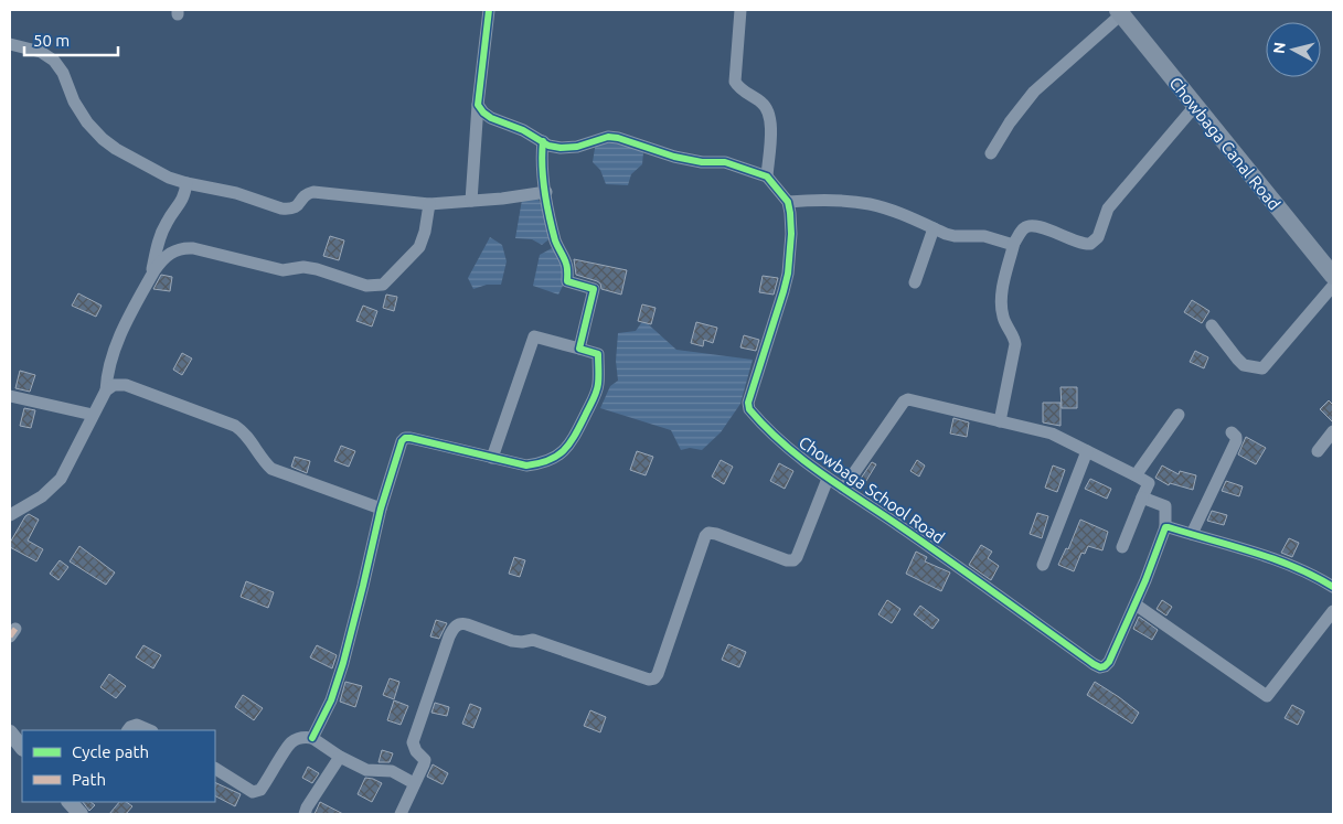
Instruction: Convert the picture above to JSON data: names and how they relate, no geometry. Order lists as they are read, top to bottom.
{
  "streets": {
    "main road": ["Chowbaga Canal Road"],
    "street": ["Chowbaga School Road"]
  },
  "legend": ["Cycle path", "Path"],
  "scale_bar": "50 m",
  "north": "left"
}
